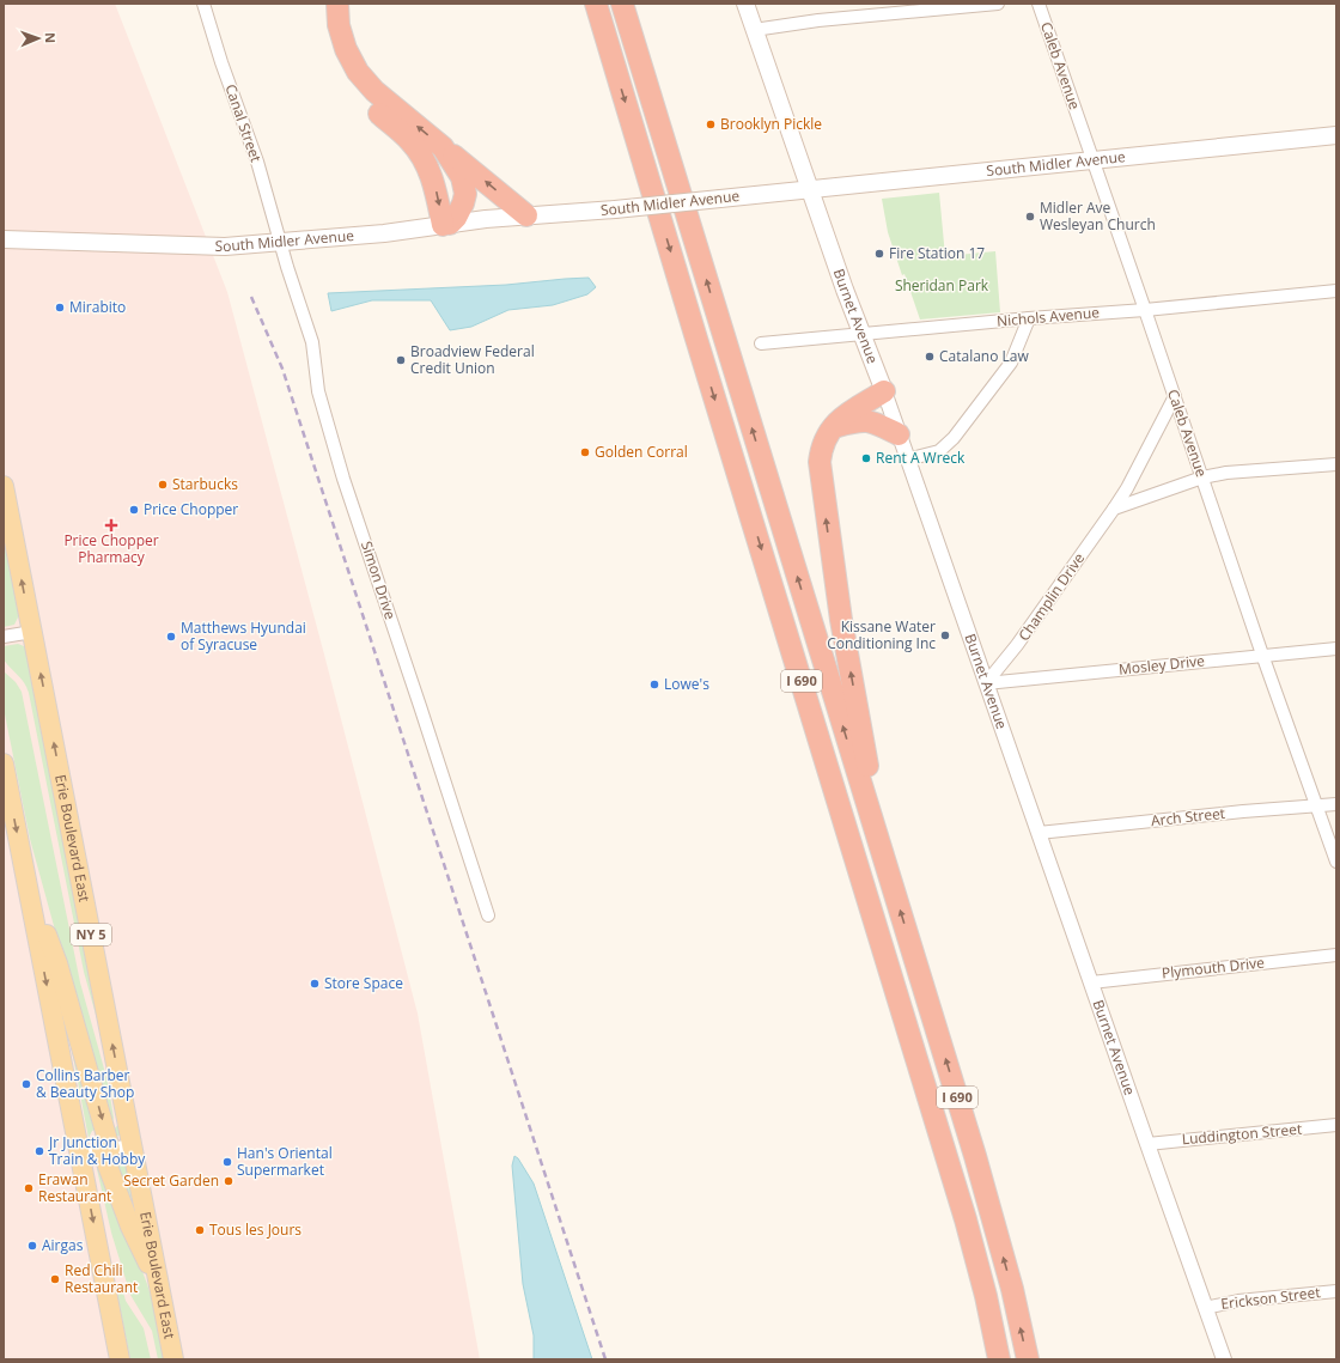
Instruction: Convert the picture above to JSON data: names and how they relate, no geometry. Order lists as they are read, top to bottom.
{
  "streets": {
    "highway": ["I 690"],
    "main road": [
      "South Midler Avenue",
      "Burnet Avenue",
      "Erie Boulevard East",
      "NY 5"
    ],
    "street": [
      "Caleb Avenue",
      "Canal Street",
      "Nichols Avenue",
      "Simon Drive",
      "Champlin Drive",
      "Mosley Drive",
      "Arch Street",
      "Plymouth Drive",
      "Luddington Street",
      "Erickson Street"
    ]
  },
  "crossings": [
    ["Caleb Avenue", "South Midler Avenue"],
    ["Caleb Avenue", "Nichols Avenue"],
    ["Caleb Avenue", "Champlin Drive"],
    ["Caleb Avenue", "Mosley Drive"],
    ["Caleb Avenue", "Arch Street"],
    ["Canal Street", "South Midler Avenue"],
    ["Canal Street", "Simon Drive"],
    ["South Midler Avenue", "Burnet Avenue"],
    ["South Midler Avenue", "Simon Drive"],
    ["Burnet Avenue", "Nichols Avenue"],
    ["Burnet Avenue", "Champlin Drive"],
    ["Burnet Avenue", "Mosley Drive"],
    ["Burnet Avenue", "Arch Street"],
    ["Burnet Avenue", "Plymouth Drive"],
    ["Burnet Avenue", "Luddington Street"],
    ["Burnet Avenue", "Erickson Street"],
    ["Champlin Drive", "Mosley Drive"]
  ],
  "parks": ["Sheridan Park"],
  "places": {
    "other": [
      "Brooklyn Pickle",
      "Midler Ave Wesleyan Church",
      "Fire Station 17",
      "Mirabito",
      "Catalano Law",
      "Broadview Federal Credit Union",
      "Golden Corral",
      "Rent A Wreck",
      "Starbucks",
      "Price Chopper",
      "Kissane Water Conditioning Inc",
      "Matthews Hyundai of Syracuse",
      "Lowe's",
      "Store Space",
      "Collins Barber & Beauty Shop",
      "Jr Junction Train & Hobby",
      "Han's Oriental Supermarket",
      "Secret Garden",
      "Erawan Restaurant",
      "Tous les Jours",
      "Airgas",
      "Red Chili Restaurant"
    ],
    "health": ["Price Chopper Pharmacy"]
  },
  "north": "right"
}
